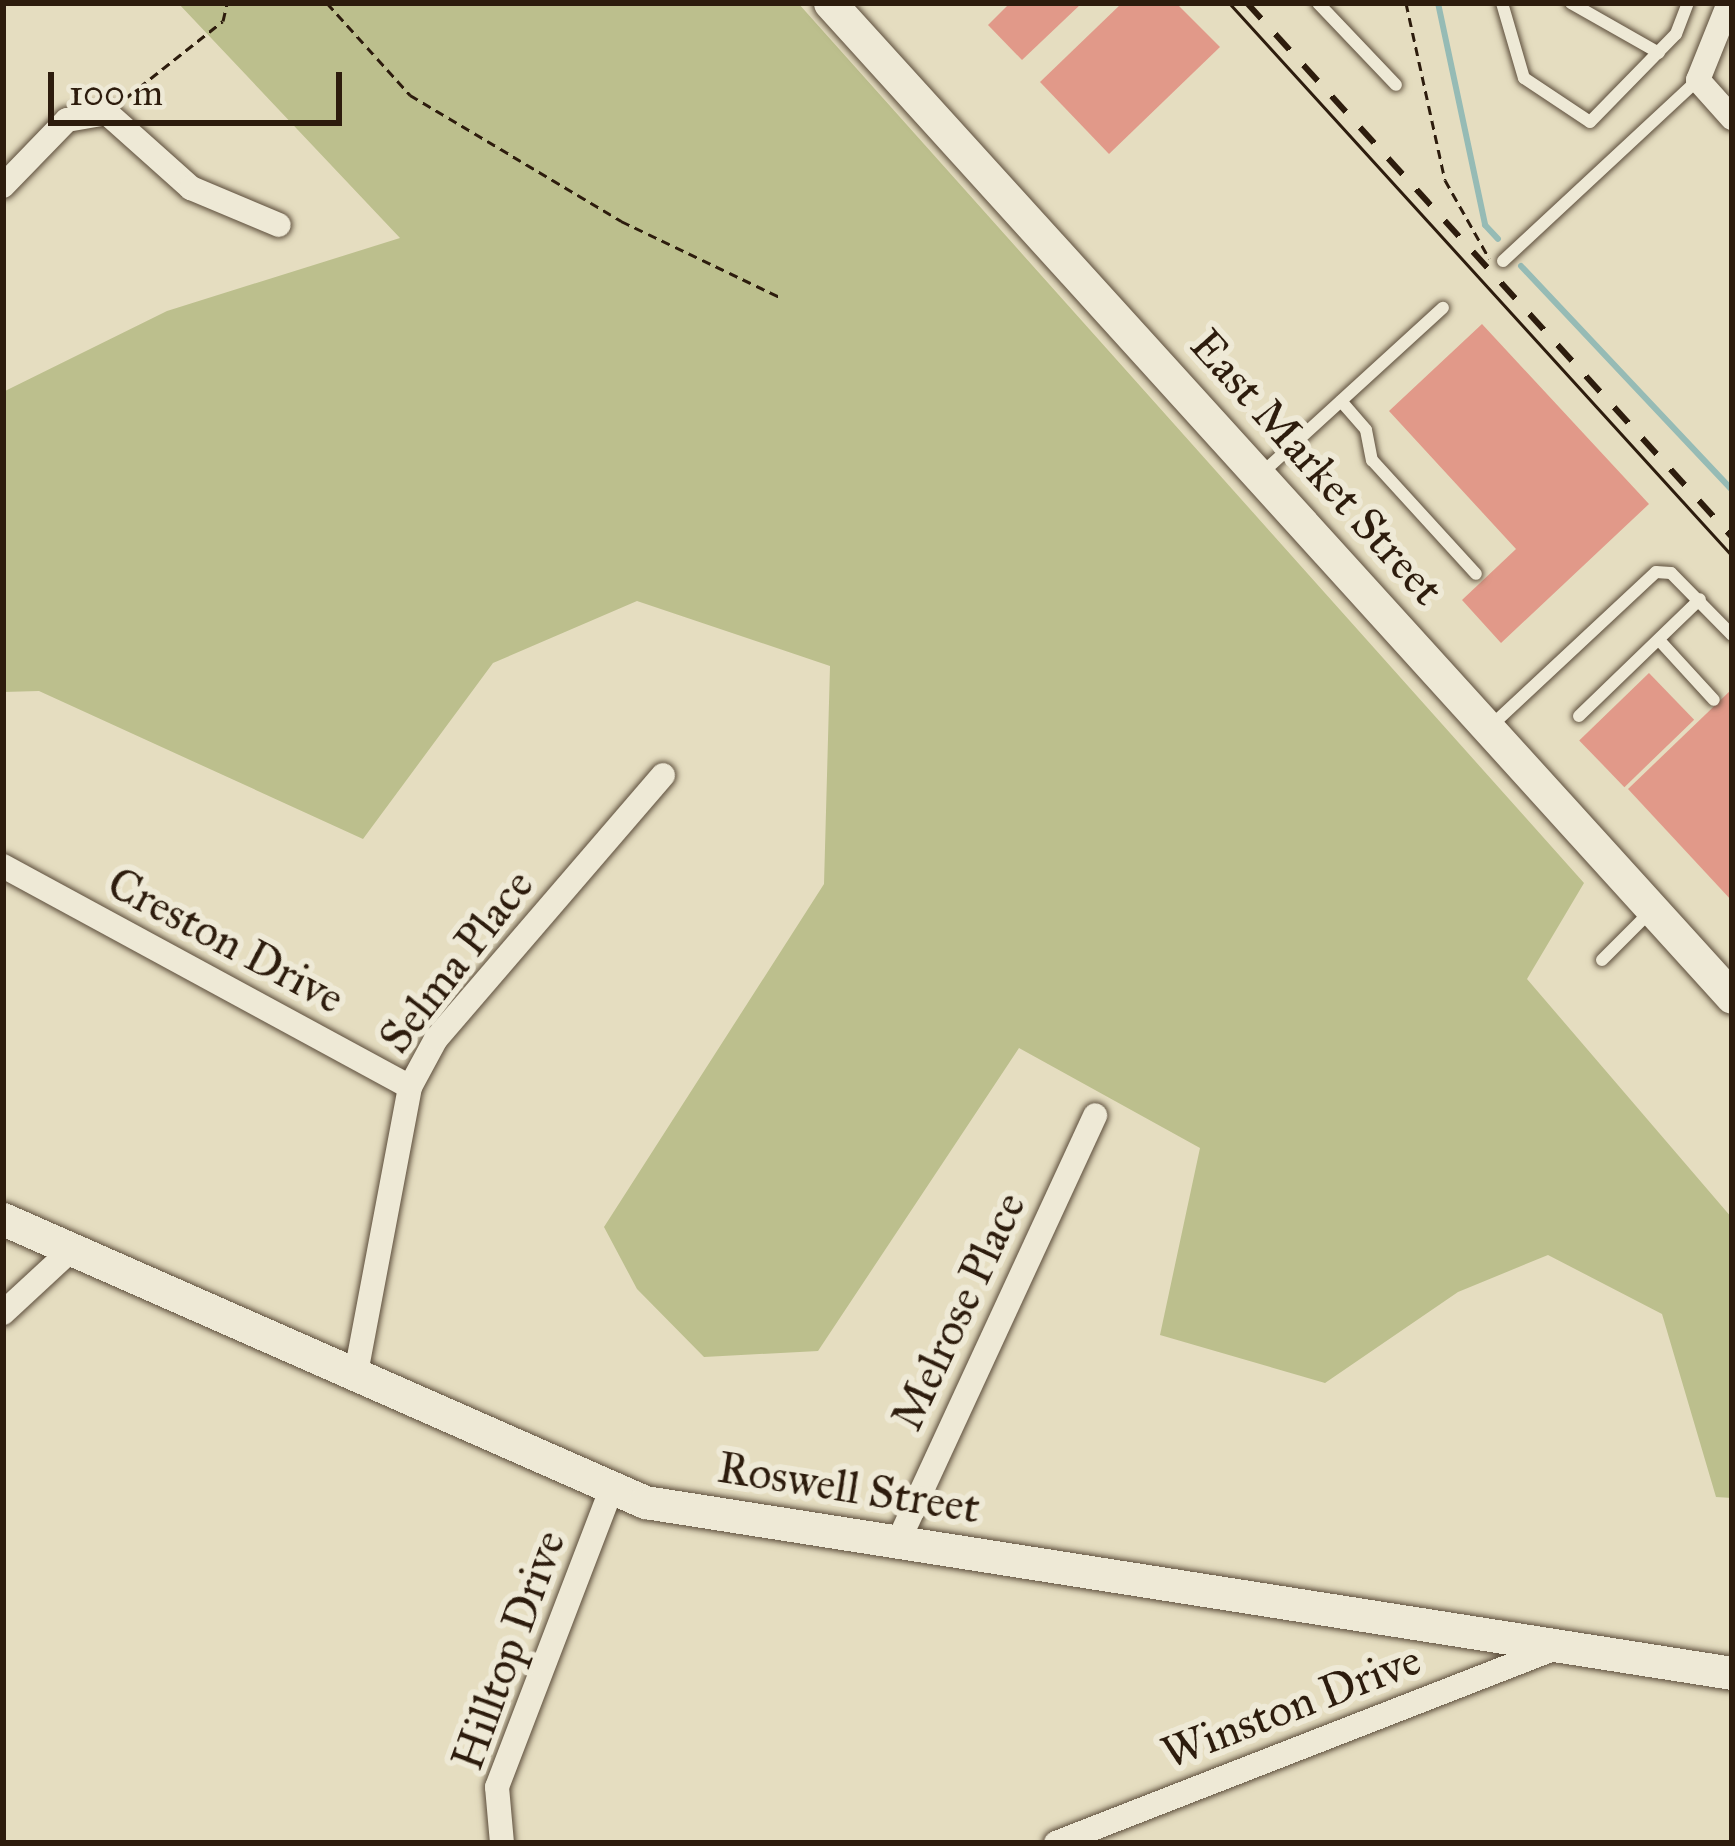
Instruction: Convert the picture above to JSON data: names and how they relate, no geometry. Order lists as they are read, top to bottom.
{
  "streets": {
    "street": [
      "East Market Street",
      "Creston Drive",
      "Selma Place",
      "Melrose Place",
      "Roswell Street",
      "Hilltop Drive",
      "Winston Drive"
    ]
  },
  "crossings": [
    ["Creston Drive", "Selma Place"],
    ["Selma Place", "Roswell Street"],
    ["Melrose Place", "Roswell Street"],
    ["Roswell Street", "Hilltop Drive"],
    ["Roswell Street", "Winston Drive"]
  ],
  "scale_bar": "100 m"
}
